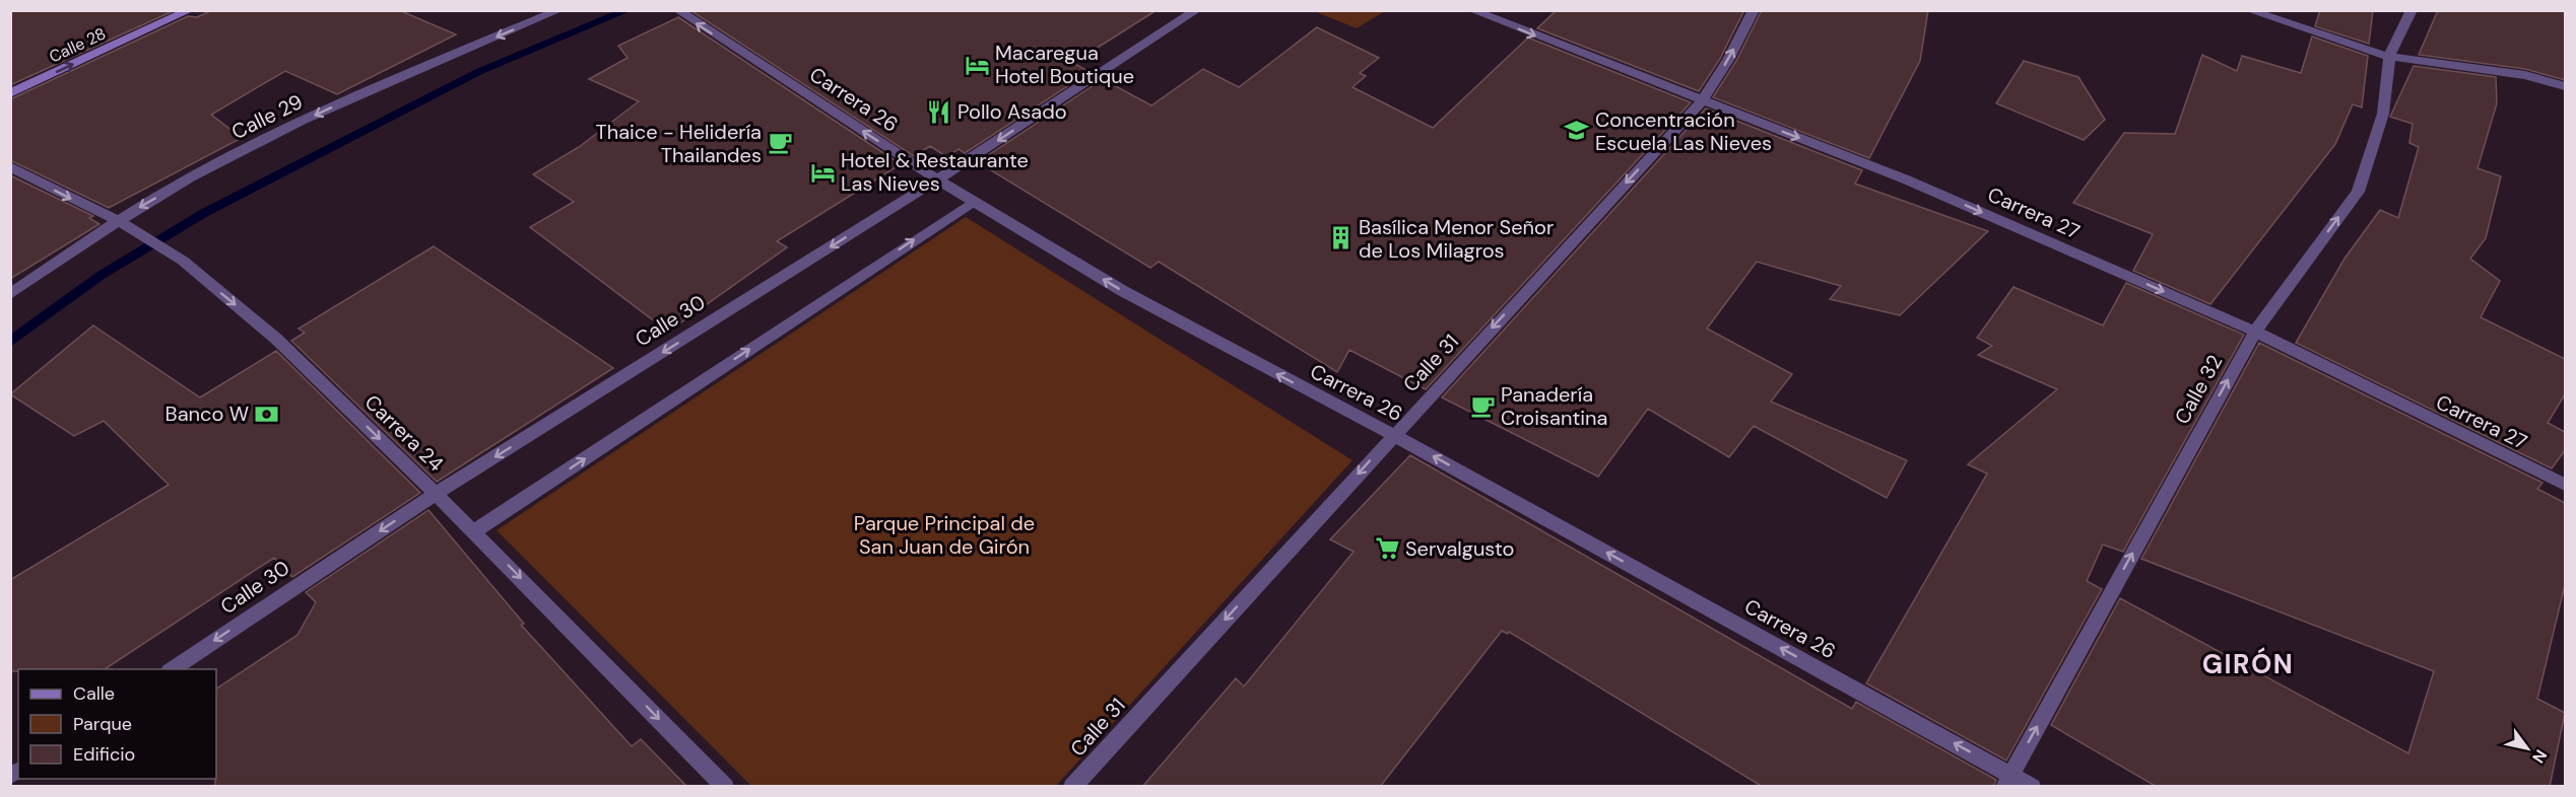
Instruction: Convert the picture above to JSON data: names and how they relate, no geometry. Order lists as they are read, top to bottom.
{
  "streets": {
    "street": [
      "Calle 28",
      "Carrera 26",
      "Calle 29",
      "Carrera 27",
      "Calle 30",
      "Calle 31",
      "Calle 32",
      "Carrera 24"
    ]
  },
  "crossings": [
    ["Carrera 26", "Calle 30"],
    ["Carrera 26", "Calle 31"],
    ["Carrera 26", "Calle 32"],
    ["Calle 29", "Carrera 24"],
    ["Carrera 27", "Calle 31"],
    ["Carrera 27", "Calle 32"],
    ["Calle 30", "Carrera 24"]
  ],
  "one_way": [
    "Calle 28",
    "Carrera 26",
    "Calle 29",
    "Carrera 27",
    "Calle 31",
    "Calle 32",
    "Carrera 24"
  ],
  "districts": ["GIRÓN"],
  "parks": ["Parque Principal de San Juan de Girón"],
  "places": {
    "hotel": ["Macaregua Hotel Boutique", "Hotel & Restaurante Las Nieves"],
    "restaurant": ["Pollo Asado"],
    "school or university": ["Concentración Escuela Las Nieves"],
    "cafe": ["Thaice - Helidería Thailandes", "Panadería Croisantina"],
    "building": ["Basílica Menor Señor de Los Milagros"],
    "bank": ["Banco W"],
    "supermarket": ["Servalgusto"]
  },
  "legend": ["Calle", "Parque", "Edificio"],
  "north": "bottom right"
}
